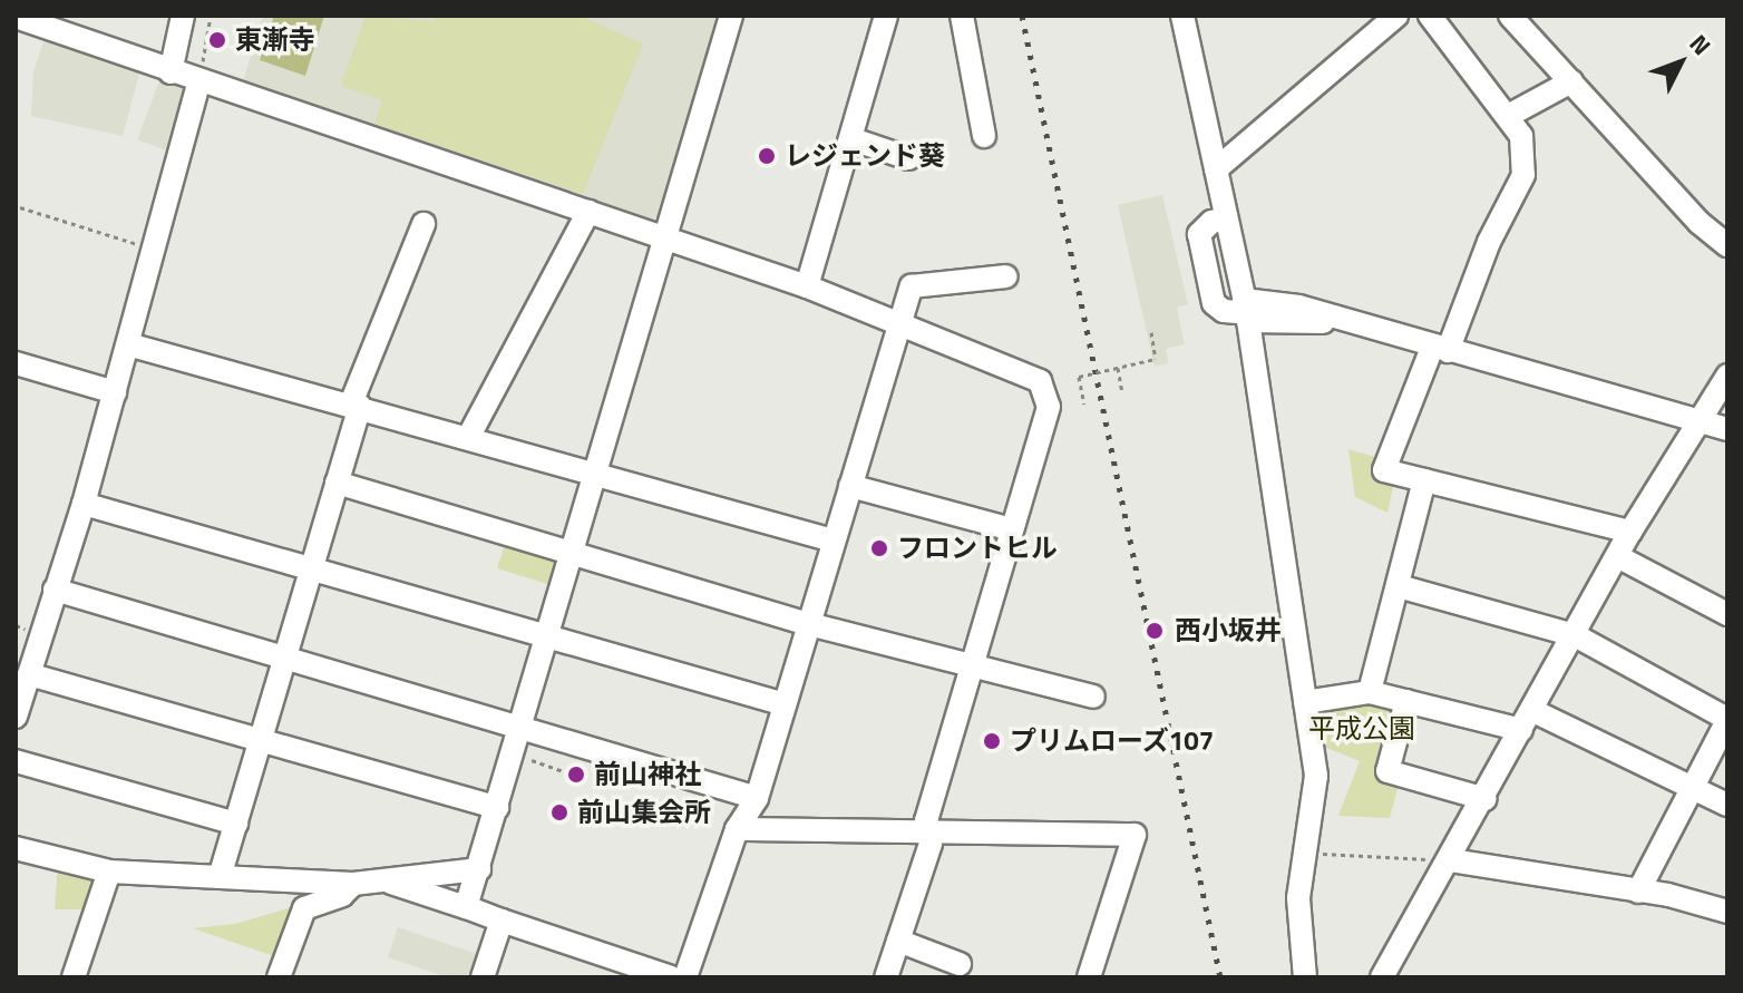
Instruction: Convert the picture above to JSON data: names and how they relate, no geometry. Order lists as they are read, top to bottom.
{
  "parks": ["平成公園"],
  "places": [
    "東漸寺",
    "レジェンド葵",
    "フロントヒル",
    "西小坂井",
    "プリムローズ107",
    "前山神社",
    "前山集会所"
  ],
  "north": "top right"
}
